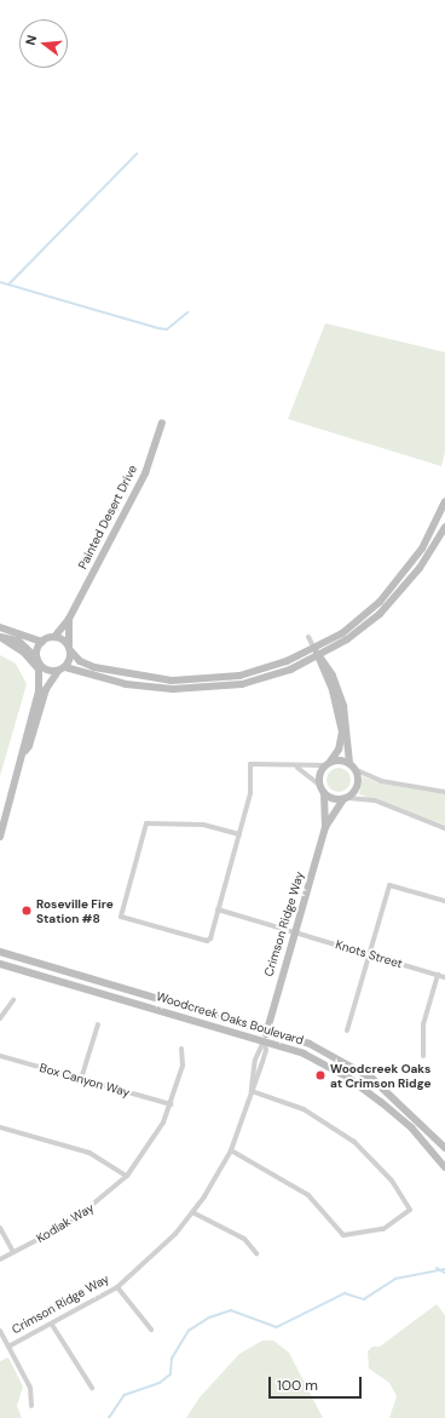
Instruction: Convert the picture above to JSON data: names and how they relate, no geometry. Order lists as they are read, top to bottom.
{
  "streets": {
    "street": [
      "Painted Desert Drive",
      "Crimson Ridge Way",
      "Knots Street",
      "Woodcreek Oaks Boulevard",
      "Box Canyon Way",
      "Kodiak Way"
    ]
  },
  "crossings": [
    ["Crimson Ridge Way", "Knots Street"],
    ["Crimson Ridge Way", "Woodcreek Oaks Boulevard"],
    ["Box Canyon Way", "Kodiak Way"]
  ],
  "places": ["Roseville Fire Station #8", "Woodcreek Oaks at Crimson Ridge"],
  "scale_bar": "100 m",
  "north": "left"
}
